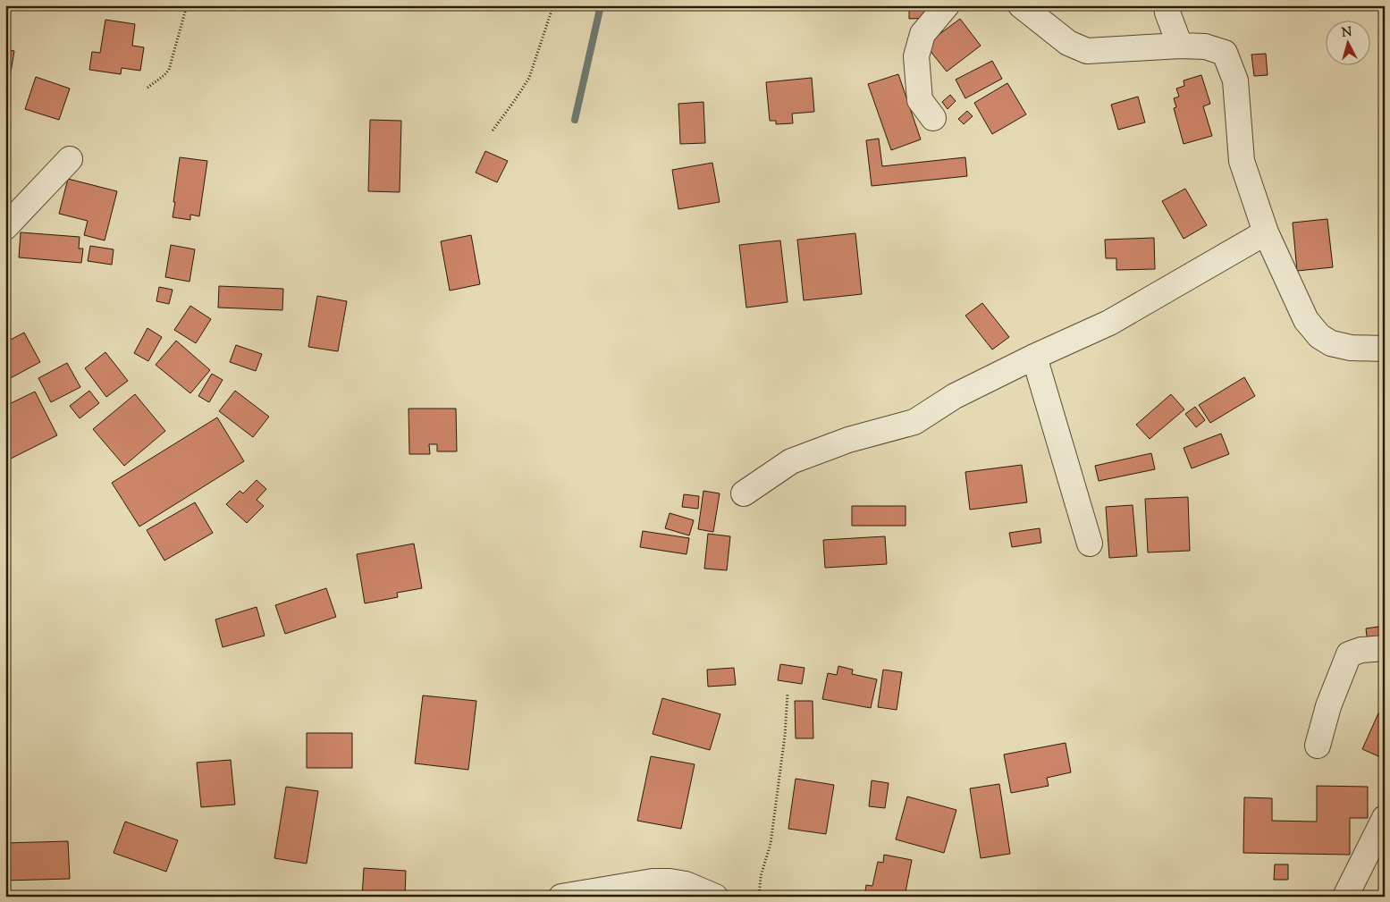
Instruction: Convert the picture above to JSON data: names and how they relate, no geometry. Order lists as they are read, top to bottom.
{
  "north": "top"
}
